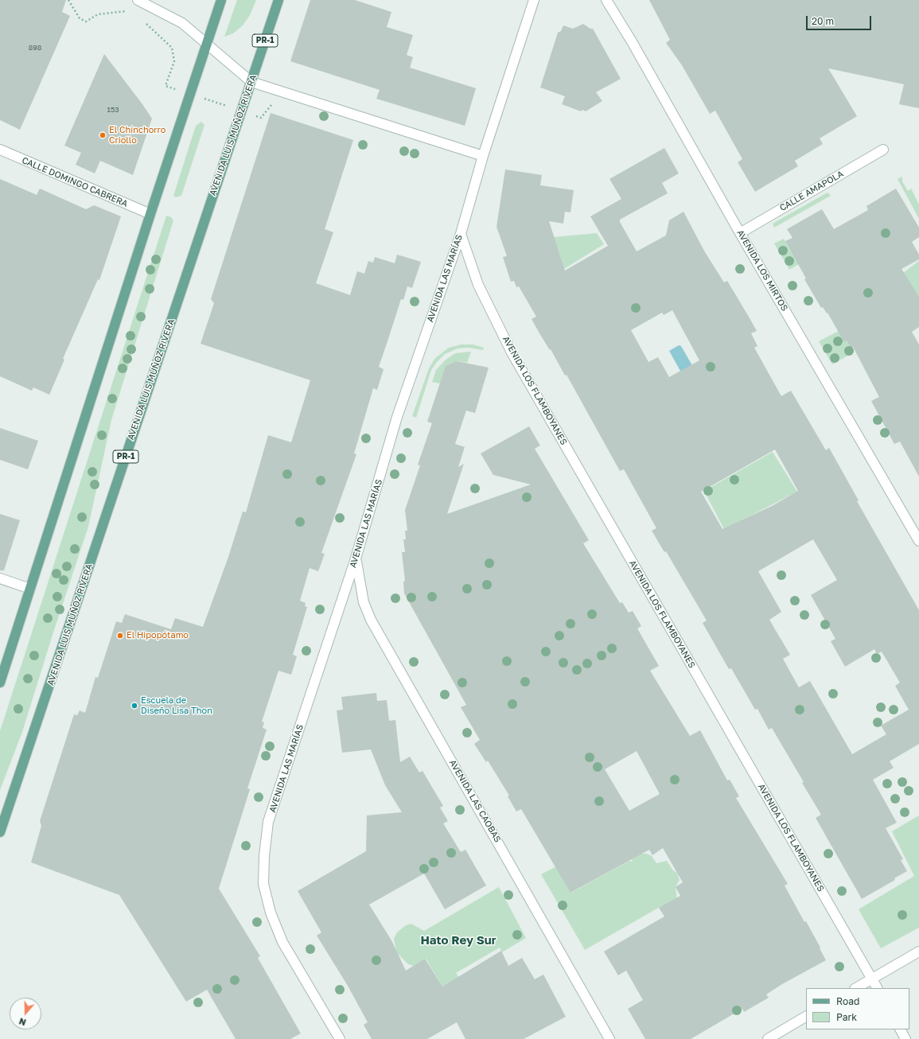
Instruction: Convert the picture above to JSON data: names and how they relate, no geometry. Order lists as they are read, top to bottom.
{
  "streets": {
    "main road": ["PR-1", "AVENIDA LUIS MUÑOZ RIVERA"],
    "street": [
      "CALLE DOMINGO CABRERA",
      "CALLE AMAPOLA",
      "AVENIDA LOS MIRTOS",
      "AVENIDA LAS MARÍAS",
      "AVENIDA LOS FLAMBOYANES",
      "AVENIDA LAS CAOBAS"
    ]
  },
  "crossings": [
    ["CALLE AMAPOLA", "AVENIDA LOS MIRTOS"],
    ["AVENIDA LAS MARÍAS", "AVENIDA LOS FLAMBOYANES"],
    ["AVENIDA LAS MARÍAS", "AVENIDA LAS CAOBAS"]
  ],
  "districts": ["Hato Rey Sur"],
  "places": ["El Chinchorro Criollo", "El Hipopótamo", "Escuela de Diseño Lisa Thon"],
  "house_numbers": ["898", "153"],
  "legend": ["Road", "Park"],
  "scale_bar": "20 m",
  "north": "bottom"
}
